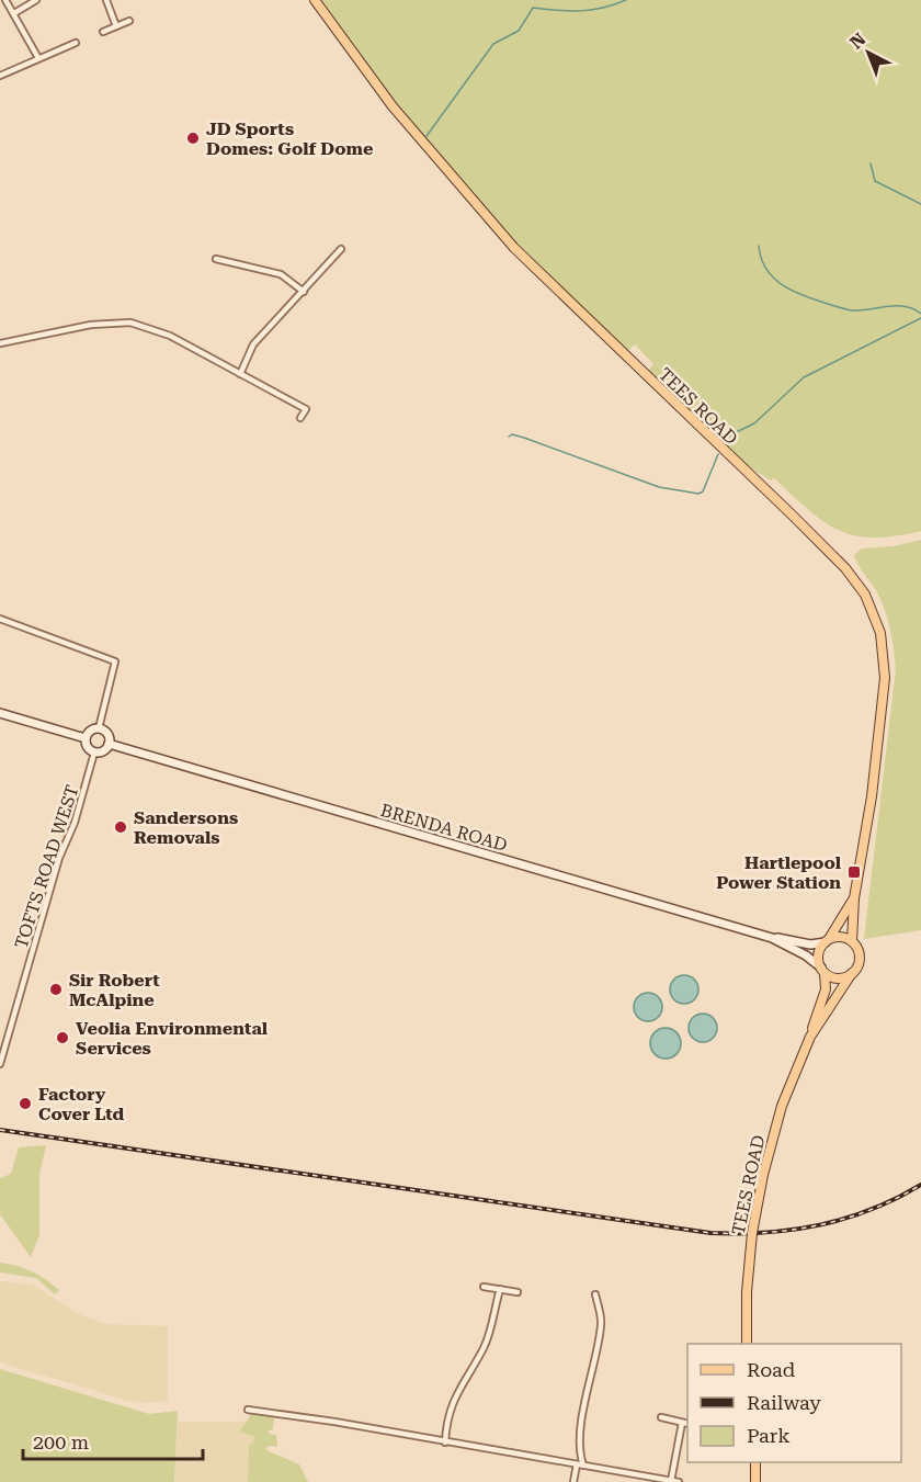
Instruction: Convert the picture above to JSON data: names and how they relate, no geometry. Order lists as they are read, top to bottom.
{
  "streets": {
    "main road": ["TEES ROAD", "BRENDA ROAD"],
    "street": ["TOFTS ROAD WEST"]
  },
  "crossings": [
    ["TEES ROAD", "BRENDA ROAD"],
    ["BRENDA ROAD", "TOFTS ROAD WEST"]
  ],
  "places": {
    "other": [
      "JD Sports Domes: Golf Dome",
      "Sandersons Removals",
      "Sir Robert McAlpine",
      "Veolia Environmental Services",
      "Factory Cover Ltd"
    ],
    "transit": ["Hartlepool Power Station"]
  },
  "legend": ["Road", "Railway", "Park"],
  "scale_bar": "200 m",
  "north": "top left"
}
